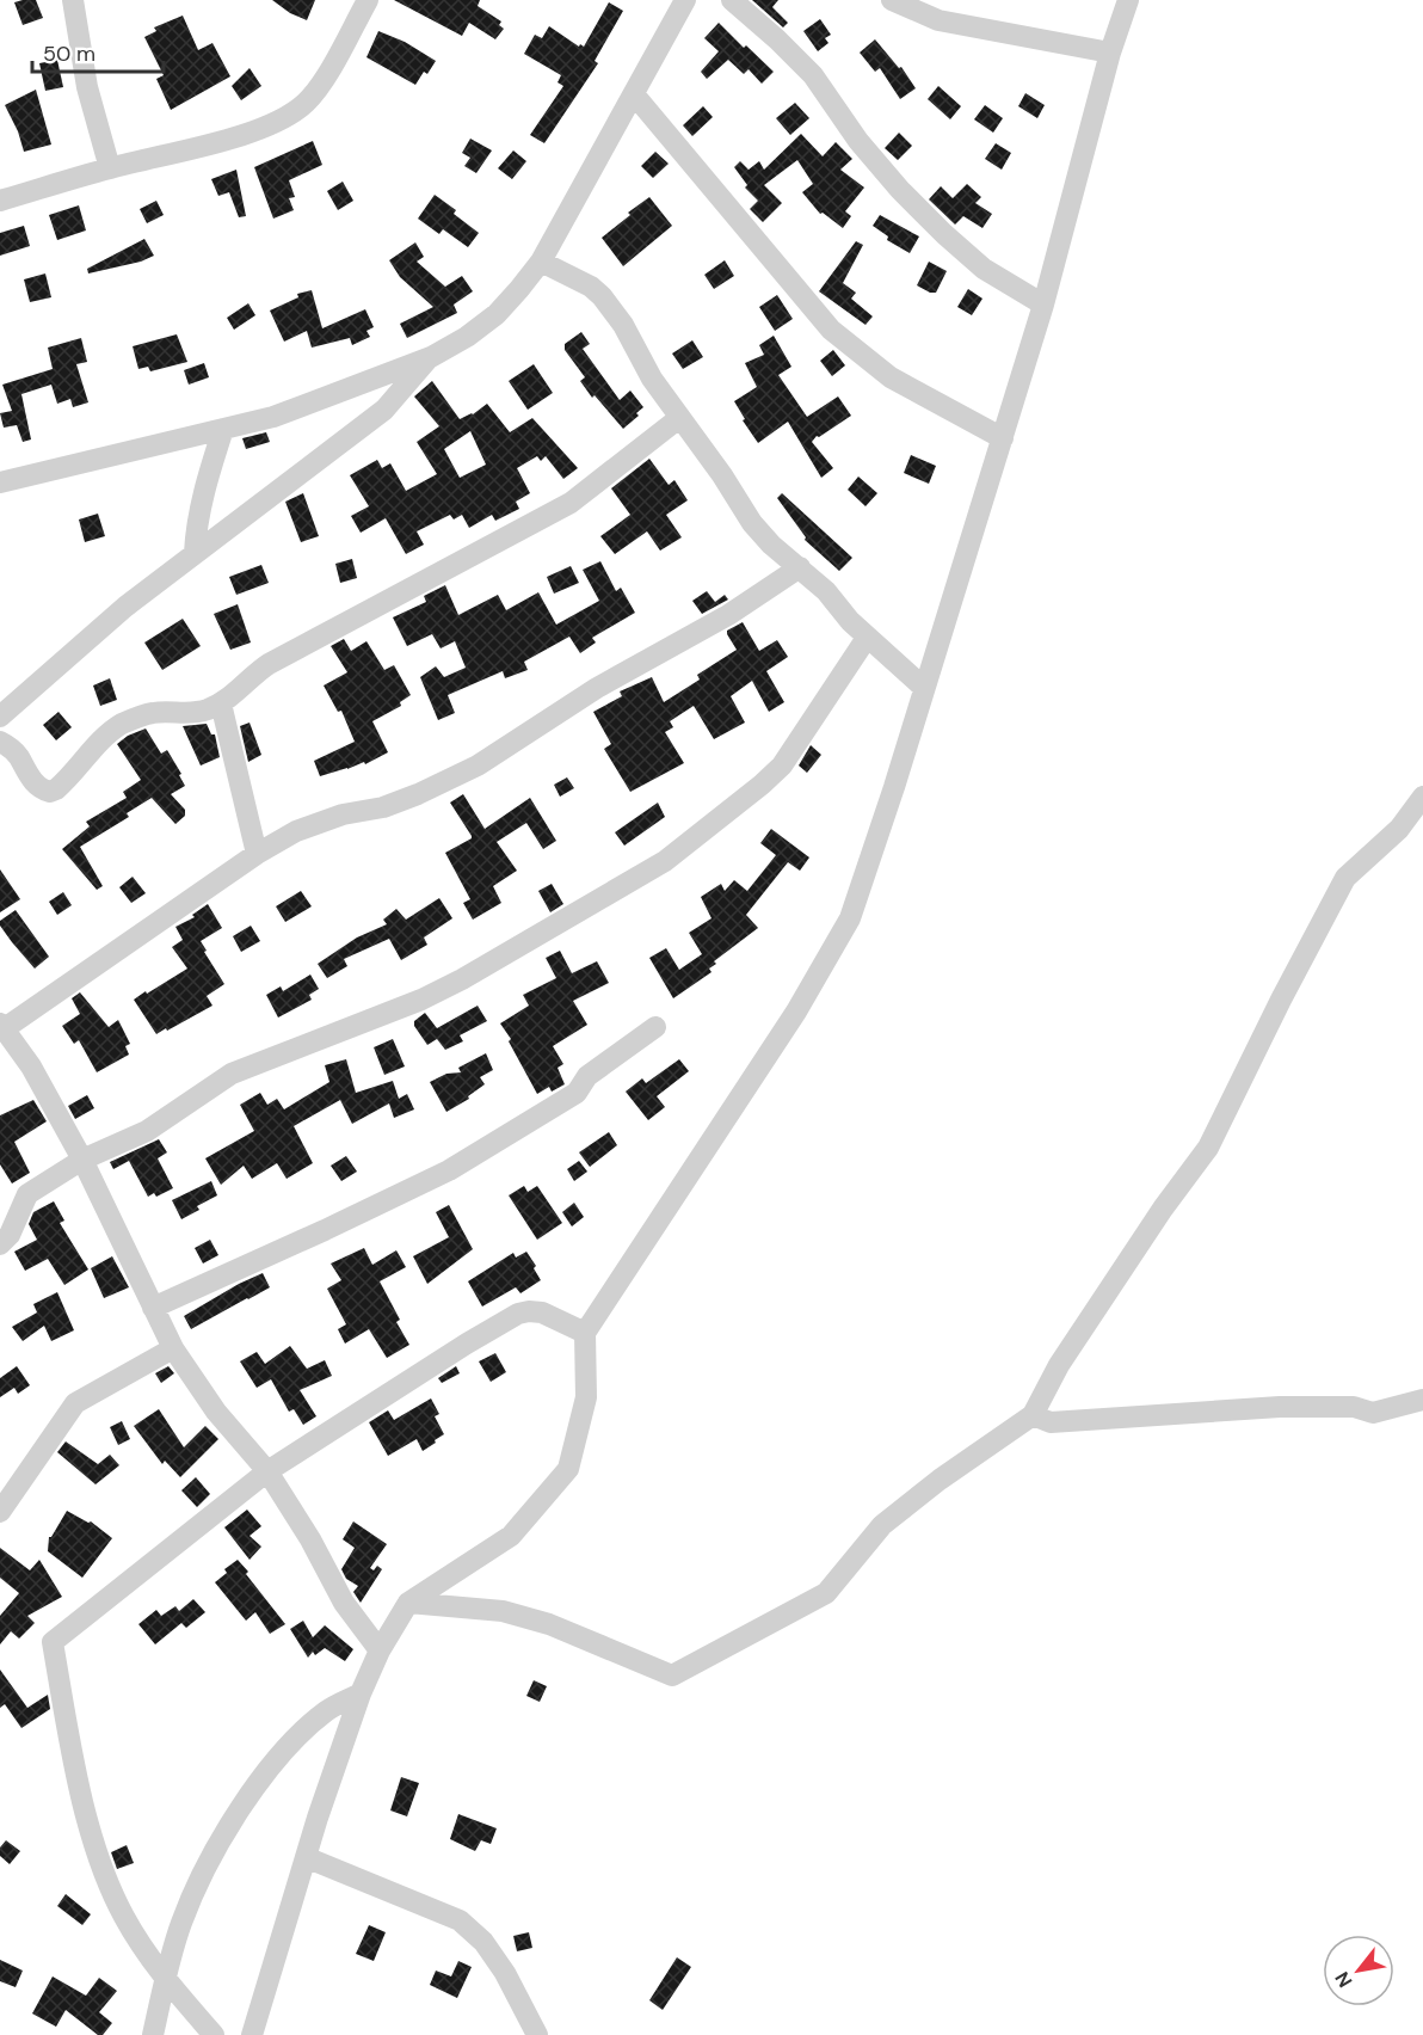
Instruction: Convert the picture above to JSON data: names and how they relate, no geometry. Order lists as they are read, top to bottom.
{
  "scale_bar": "50 m",
  "north": "bottom left"
}
